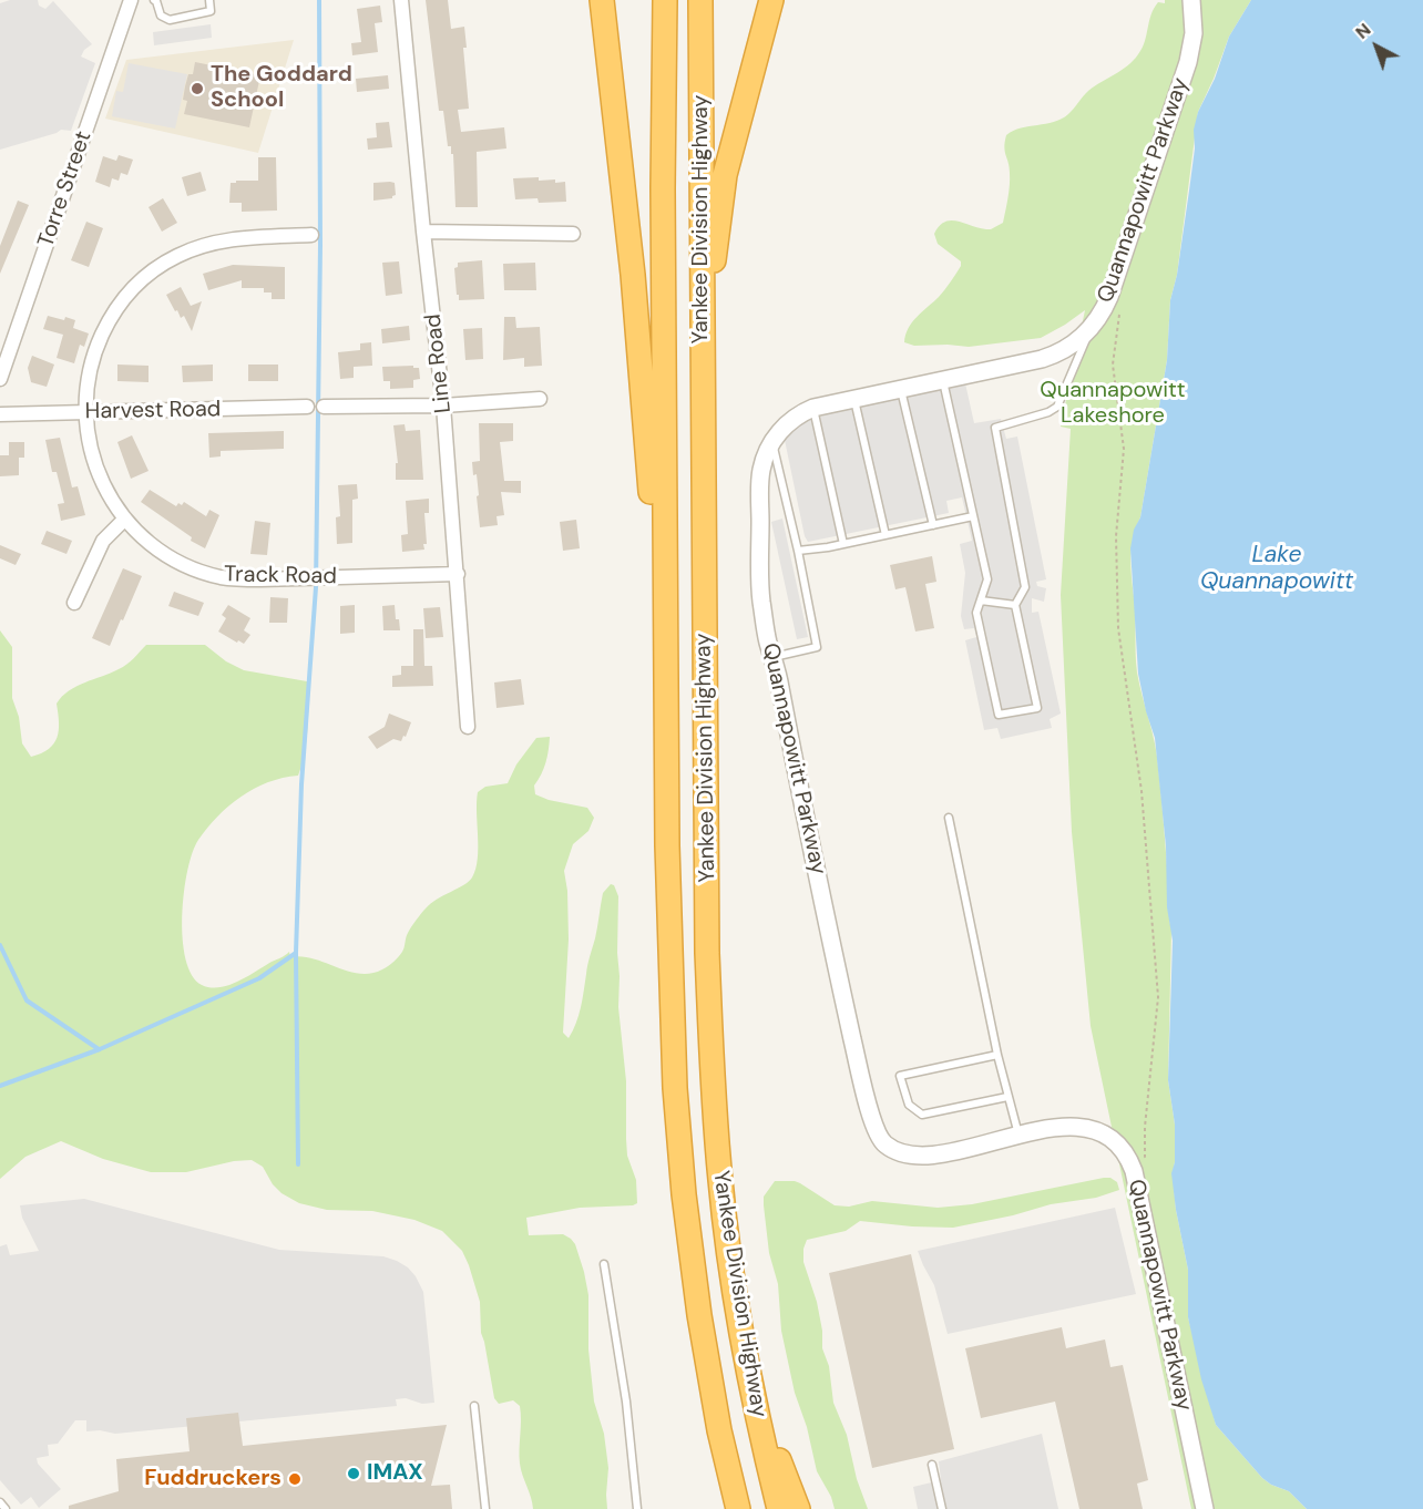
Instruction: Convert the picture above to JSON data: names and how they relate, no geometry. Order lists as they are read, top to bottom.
{
  "streets": {
    "highway": ["Yankee Division Highway"],
    "street": [
      "Torre Street",
      "Quannapowitt Parkway",
      "Line Road",
      "Harvest Road",
      "Track Road"
    ]
  },
  "crossings": [
    ["Line Road", "Track Road"],
    ["Harvest Road", "Track Road"]
  ],
  "water": ["Lake Quannapowitt"],
  "parks": ["Quannapowitt Lakeshore"],
  "places": ["The Goddard School", "IMAX", "Fuddruckers"],
  "north": "top left"
}
